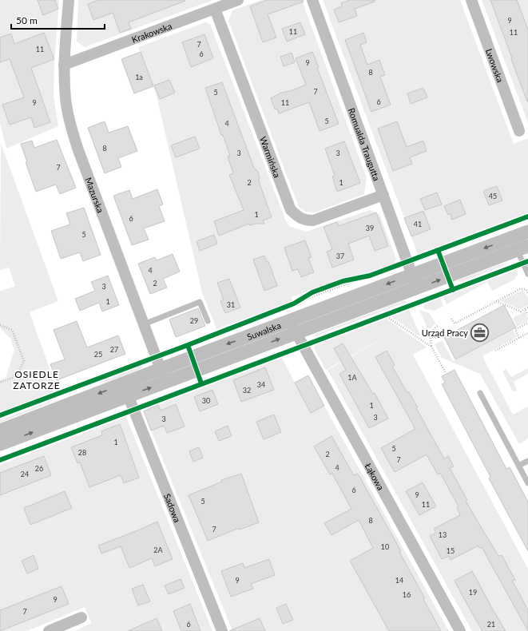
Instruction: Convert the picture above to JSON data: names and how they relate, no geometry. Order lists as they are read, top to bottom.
{
  "streets": {
    "street": [
      "Krakowska",
      "Lwowska",
      "Romualda Traugutta",
      "Warmińska",
      "Mazurska",
      "Suwalska",
      "Łąkowa",
      "Sadowa"
    ]
  },
  "crossings": [
    ["Krakowska", "Warmińska"],
    ["Krakowska", "Mazurska"],
    ["Romualda Traugutta", "Warmińska"],
    ["Romualda Traugutta", "Suwalska"],
    ["Mazurska", "Suwalska"],
    ["Suwalska", "Łąkowa"],
    ["Suwalska", "Sadowa"]
  ],
  "districts": ["OSIEDLE ZATORZE"],
  "places": {
    "office": ["Urząd Pracy"]
  },
  "house_numbers": [
    "9",
    "11",
    "11",
    "7",
    "11",
    "6",
    "9",
    "8",
    "1a",
    "7",
    "5",
    "6",
    "9",
    "11",
    "5",
    "4",
    "8",
    "3",
    "3",
    "7",
    "2",
    "1",
    "45",
    "1",
    "6",
    "41",
    "39",
    "5",
    "37",
    "4",
    "2",
    "3",
    "1",
    "31",
    "29",
    "27",
    "25",
    "1A",
    "34",
    "32",
    "30",
    "1",
    "3",
    "3",
    "1",
    "5",
    "28",
    "2",
    "7",
    "4",
    "26",
    "24",
    "6",
    "9",
    "5",
    "11",
    "8",
    "7",
    "13",
    "10",
    "2A",
    "15",
    "9",
    "14",
    "19",
    "16",
    "9",
    "7",
    "6",
    "21"
  ],
  "scale_bar": "50 m"
}
